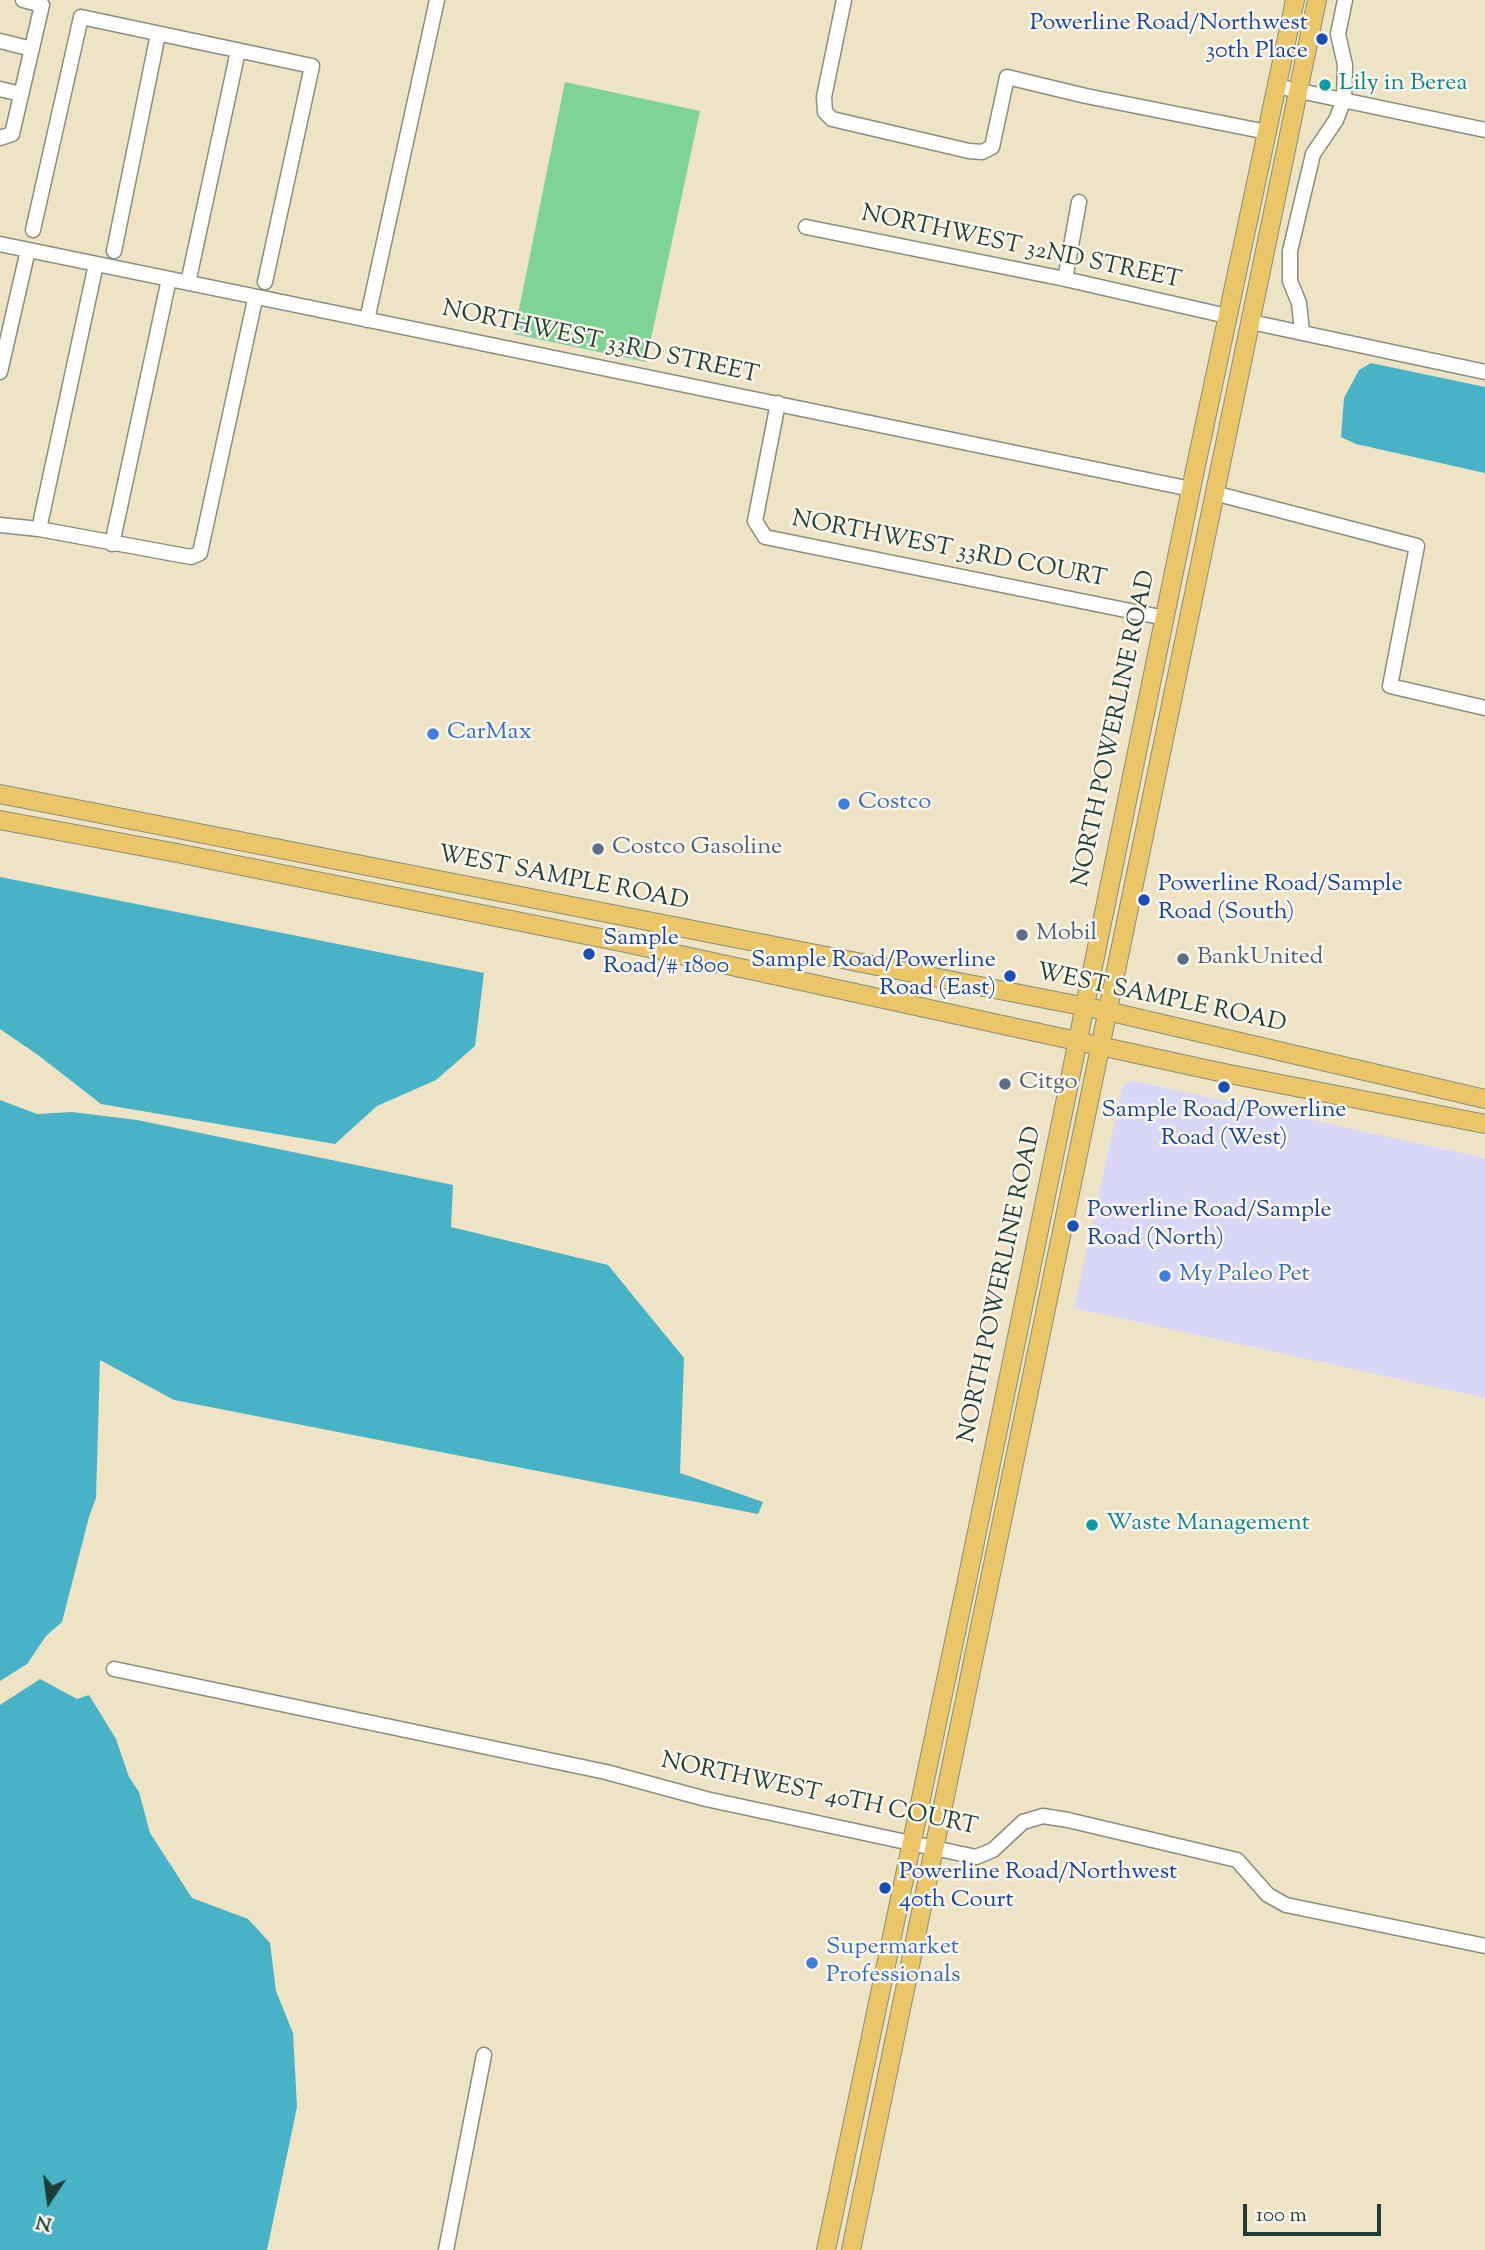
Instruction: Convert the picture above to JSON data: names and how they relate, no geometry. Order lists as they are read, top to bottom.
{
  "streets": {
    "main road": ["NORTH POWERLINE ROAD", "WEST SAMPLE ROAD"],
    "street": [
      "NORTHWEST 32ND STREET",
      "NORTHWEST 33RD STREET",
      "NORTHWEST 33RD COURT",
      "NORTHWEST 40TH COURT"
    ]
  },
  "crossings": [
    ["NORTHWEST 32ND STREET", "NORTH POWERLINE ROAD"],
    ["NORTHWEST 33RD STREET", "NORTHWEST 33RD COURT"],
    ["NORTHWEST 33RD STREET", "NORTH POWERLINE ROAD"],
    ["NORTHWEST 33RD COURT", "NORTH POWERLINE ROAD"],
    ["NORTH POWERLINE ROAD", "WEST SAMPLE ROAD"],
    ["NORTH POWERLINE ROAD", "NORTHWEST 40TH COURT"]
  ],
  "places": [
    "Powerline Road/Northwest 30th Place",
    "Lily in Berea",
    "CarMax",
    "Costco",
    "Costco Gasoline",
    "Powerline Road/Sample Road (South)",
    "Mobil",
    "Sample Road/# 1800",
    "BankUnited",
    "Sample Road/Powerline Road (East)",
    "Citgo",
    "Sample Road/Powerline Road (West)",
    "Powerline Road/Sample Road (North)",
    "My Paleo Pet",
    "Waste Management",
    "Powerline Road/Northwest 40th Court",
    "Supermarket Professionals"
  ],
  "scale_bar": "100 m",
  "north": "bottom"
}
